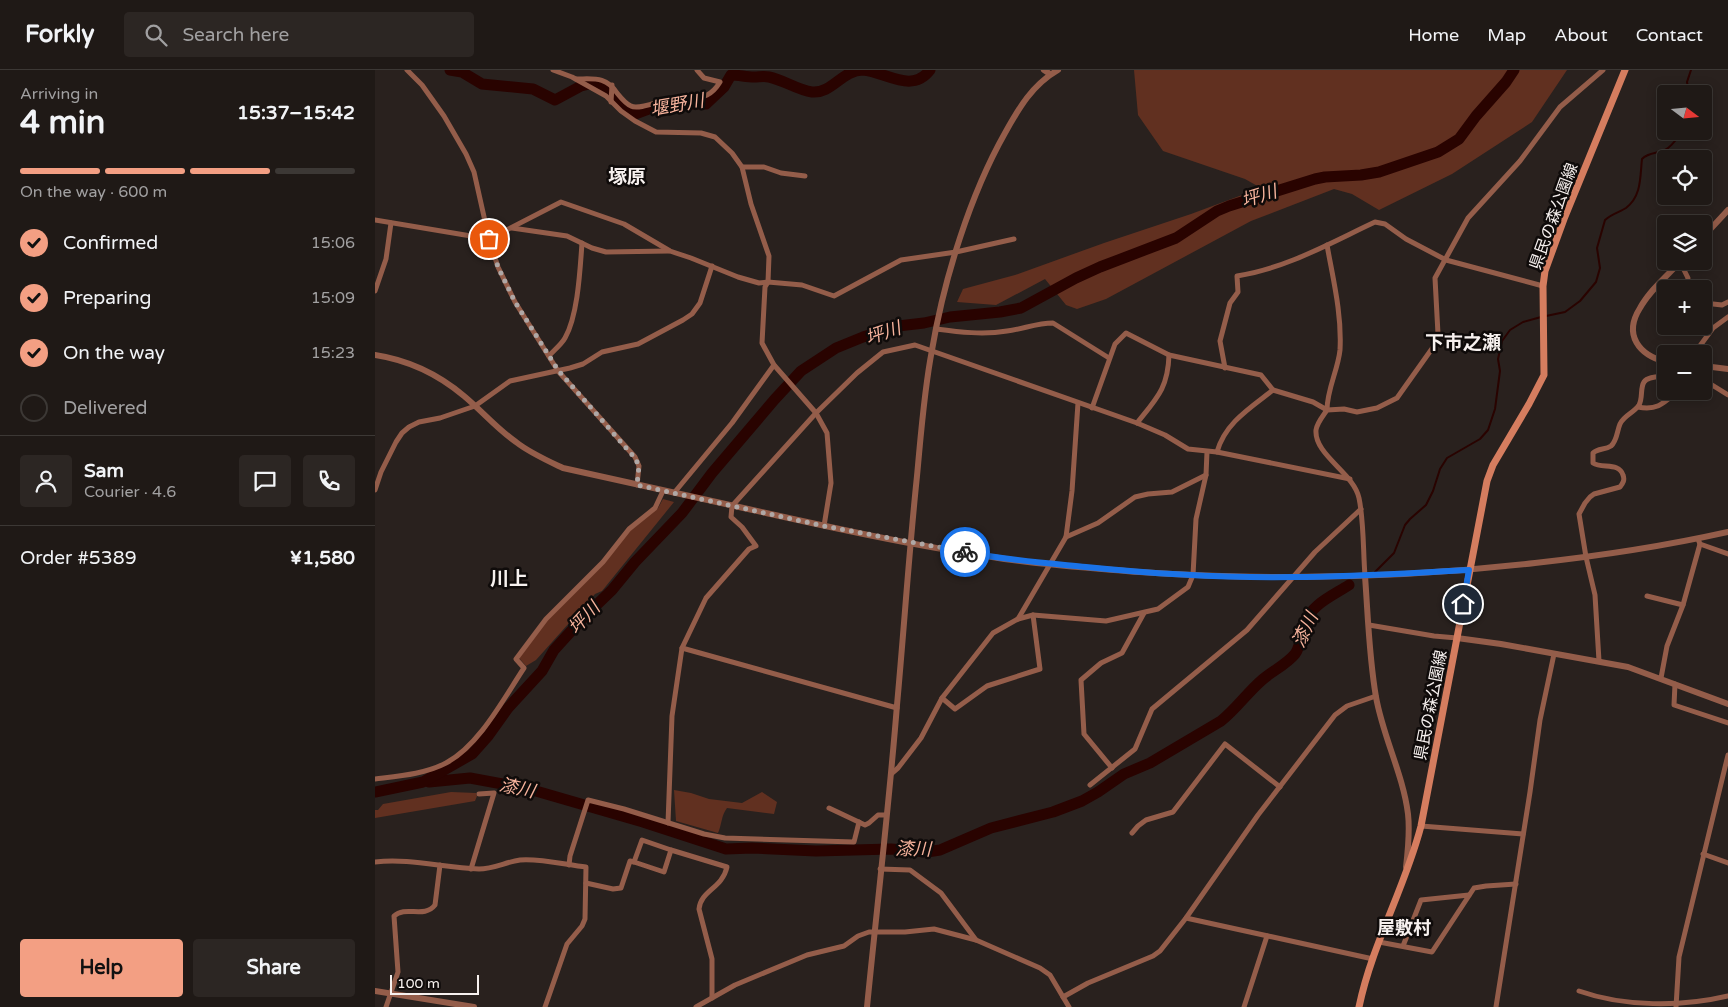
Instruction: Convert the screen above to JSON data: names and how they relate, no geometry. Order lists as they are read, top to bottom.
{
  "streets": {
    "main road": ["県民の森公園線"]
  },
  "districts": [
    "塚原",
    "下市之瀬",
    "川上",
    "屋敷村"
  ],
  "water": ["堰野川", "坪川", "漆川"],
  "scale_bar": "100 m",
  "north": "right",
  "page": {
    "header": "Forkly",
    "search": "Search here",
    "nav": [
      "Home",
      "Map",
      "About",
      "Contact"
    ],
    "heading": ["4 min", "Arriving in", "15:37–15:42"],
    "panel": [
      "Sam",
      "Courier · 4.6",
      "Order #5389",
      "¥1,580"
    ],
    "map_buttons": ["+", "−"],
    "bar": "On the way · 600 m",
    "list": [
      ["Confirmed", "15:06"],
      ["Preparing", "15:09"],
      ["On the way", "15:23"],
      "Delivered"
    ],
    "buttons": ["Help", "Share"],
    "scale": "100 m"
  }
}
